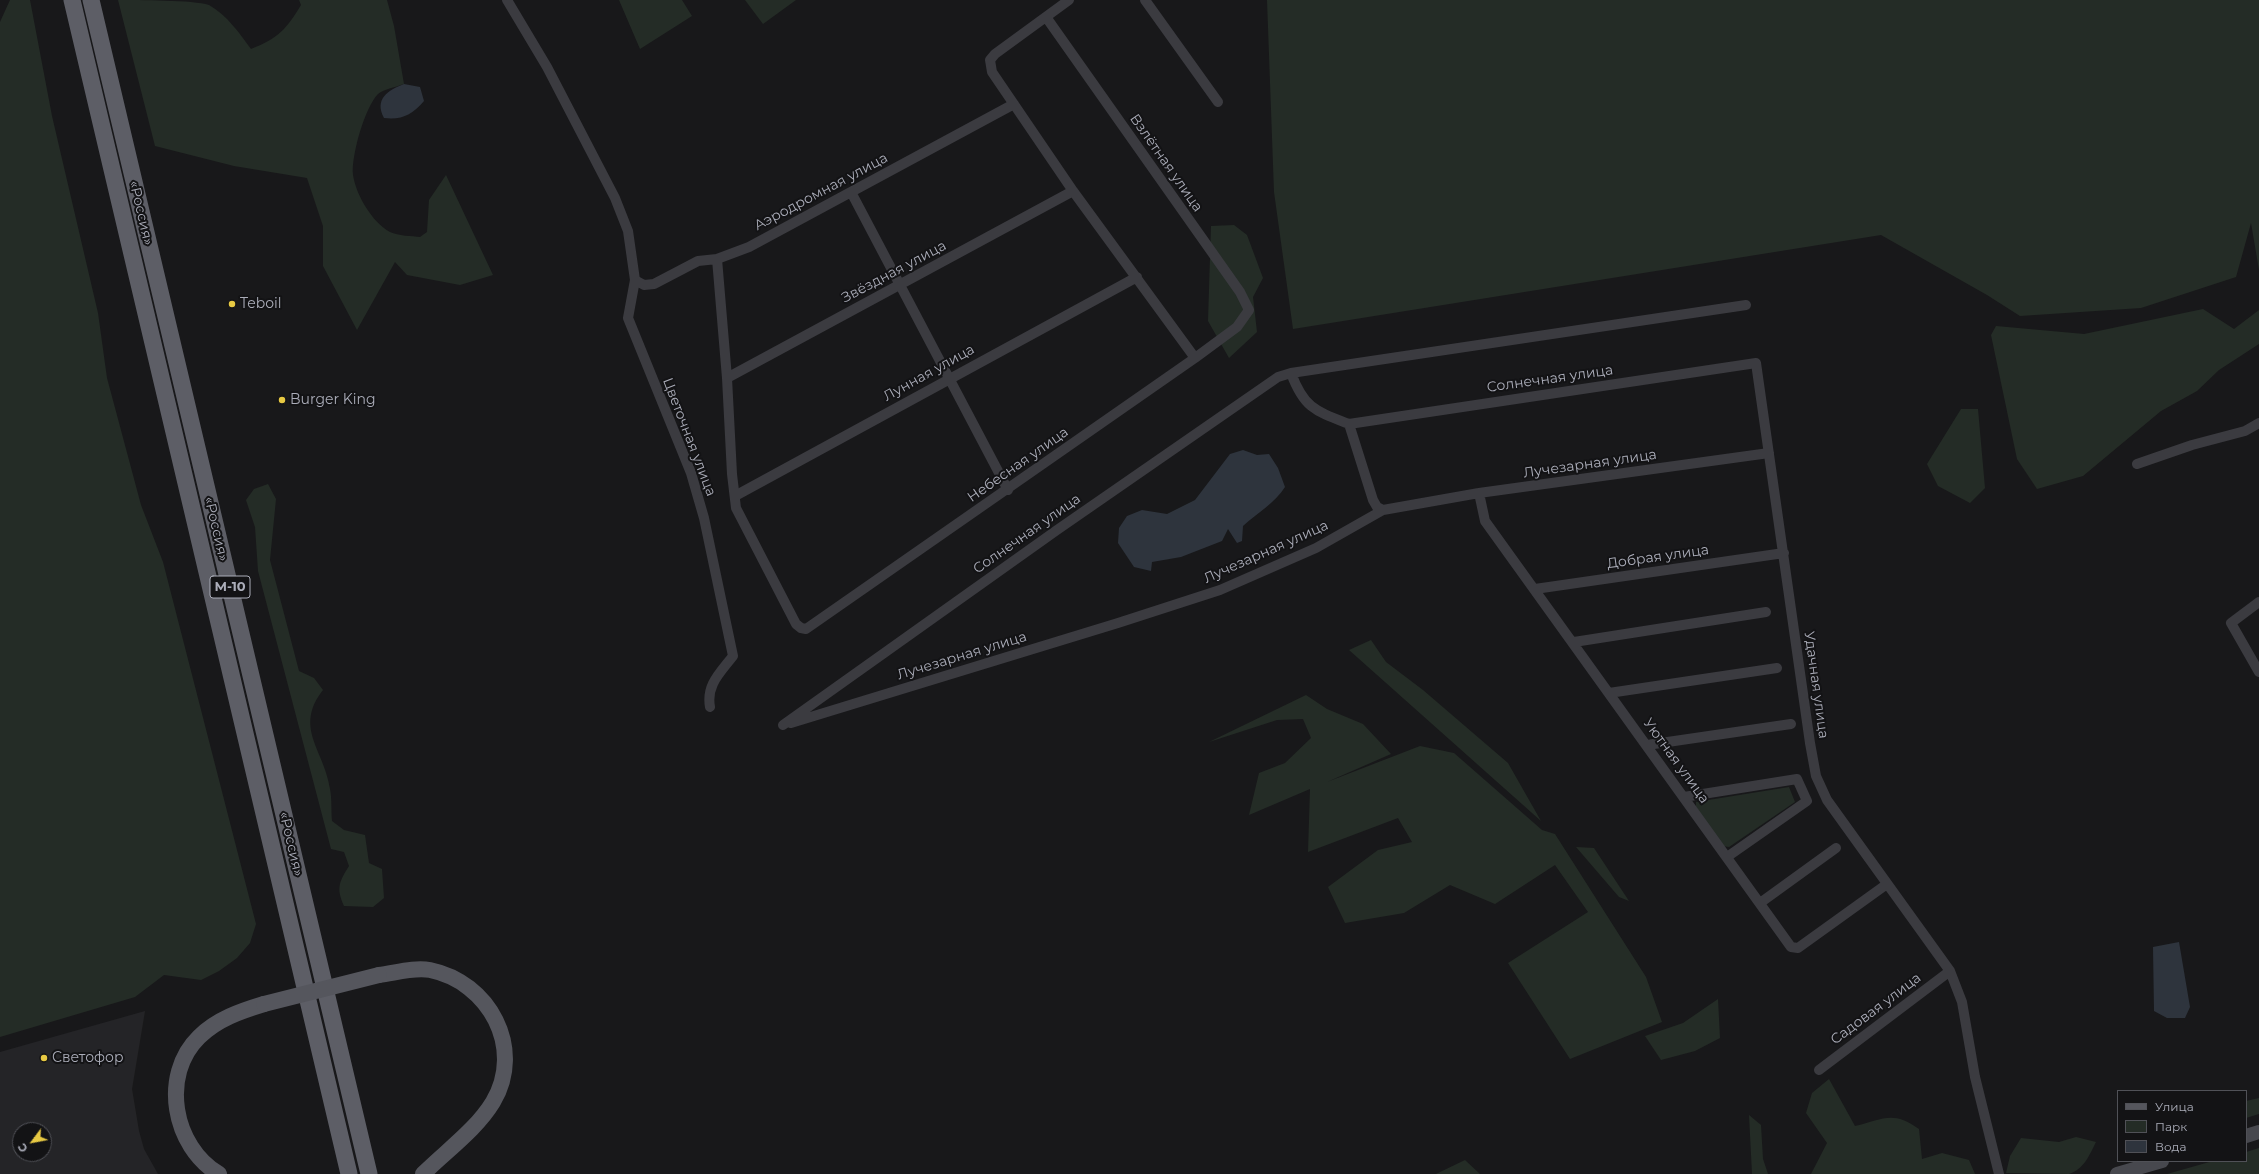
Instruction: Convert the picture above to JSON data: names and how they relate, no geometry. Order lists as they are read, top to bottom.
{
  "streets": {
    "highway": ["«Россия»", "М-10"],
    "street": [
      "Взлётная улица",
      "Аэродромная улица",
      "Звёздная улица",
      "Лунная улица",
      "Солнечная улица",
      "Цветочная улица",
      "Лучезарная улица",
      "Небесная улица",
      "Добрая улица",
      "Удачная улица",
      "Уютная улица",
      "Садовая улица"
    ]
  },
  "crossings": [
    ["Взлётная улица", "Небесная улица"],
    ["Аэродромная улица", "Цветочная улица"],
    ["Лунная улица", "Небесная улица"],
    ["Солнечная улица", "Лучезарная улица"],
    ["Солнечная улица", "Удачная улица"],
    ["Лучезарная улица", "Удачная улица"],
    ["Лучезарная улица", "Уютная улица"],
    ["Добрая улица", "Удачная улица"],
    ["Добрая улица", "Уютная улица"],
    ["Удачная улица", "Уютная улица"],
    ["Удачная улица", "Садовая улица"]
  ],
  "places": ["Teboil", "Burger King", "Светофор"],
  "legend": ["Улица", "Парк", "Вода"],
  "north": "bottom left"
}
